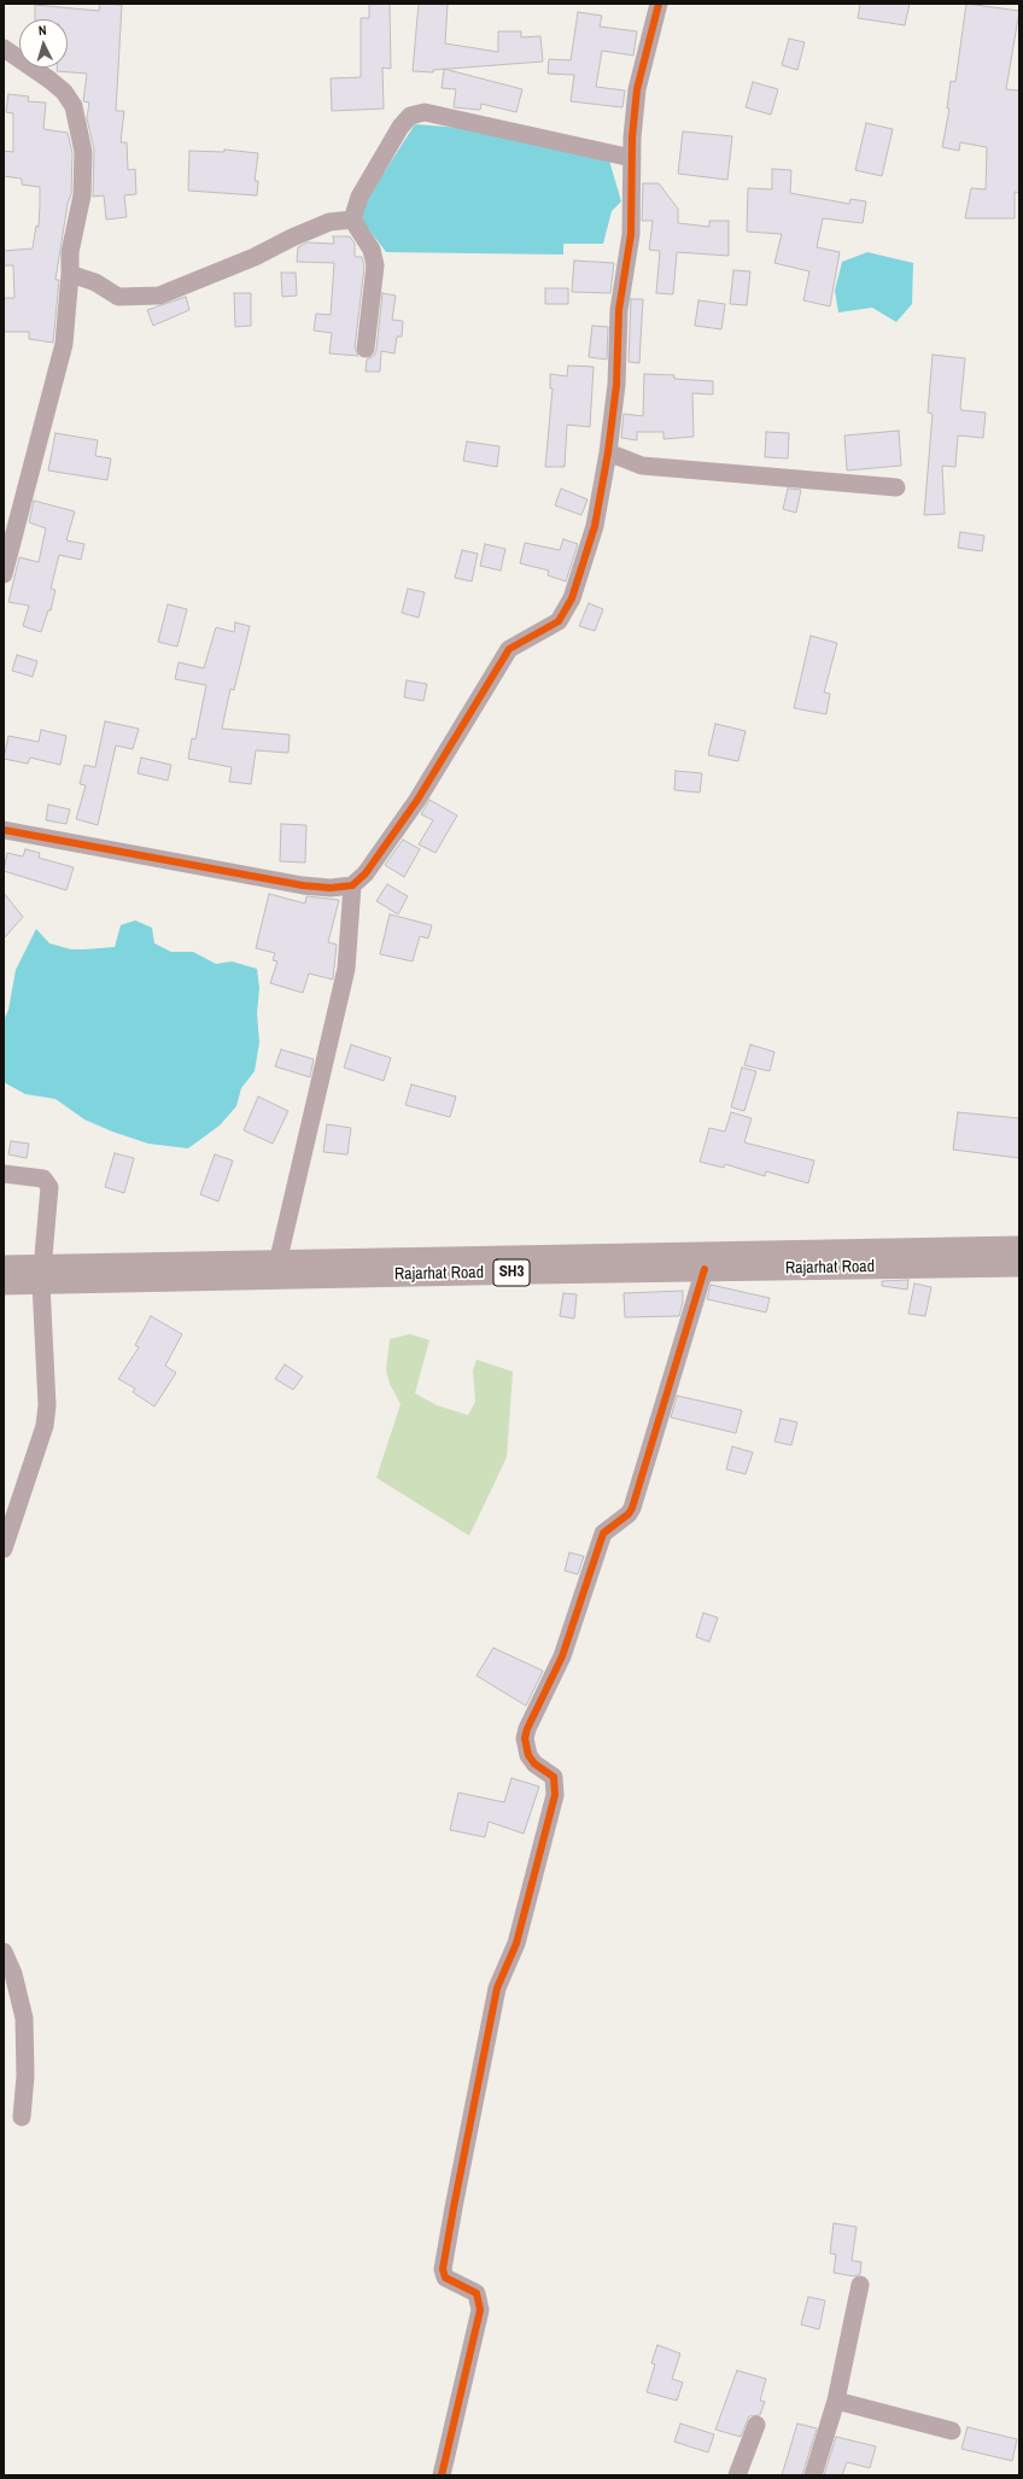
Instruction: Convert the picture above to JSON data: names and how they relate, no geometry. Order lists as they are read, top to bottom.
{
  "streets": {
    "main road": ["Rajarhat Road", "SH3"]
  },
  "north": "top"
}
